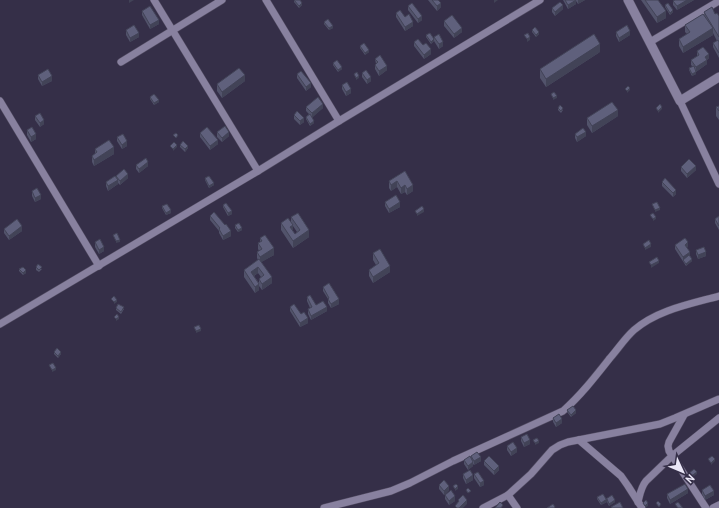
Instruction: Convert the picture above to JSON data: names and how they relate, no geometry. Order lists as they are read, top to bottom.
{
  "north": "bottom right"
}
